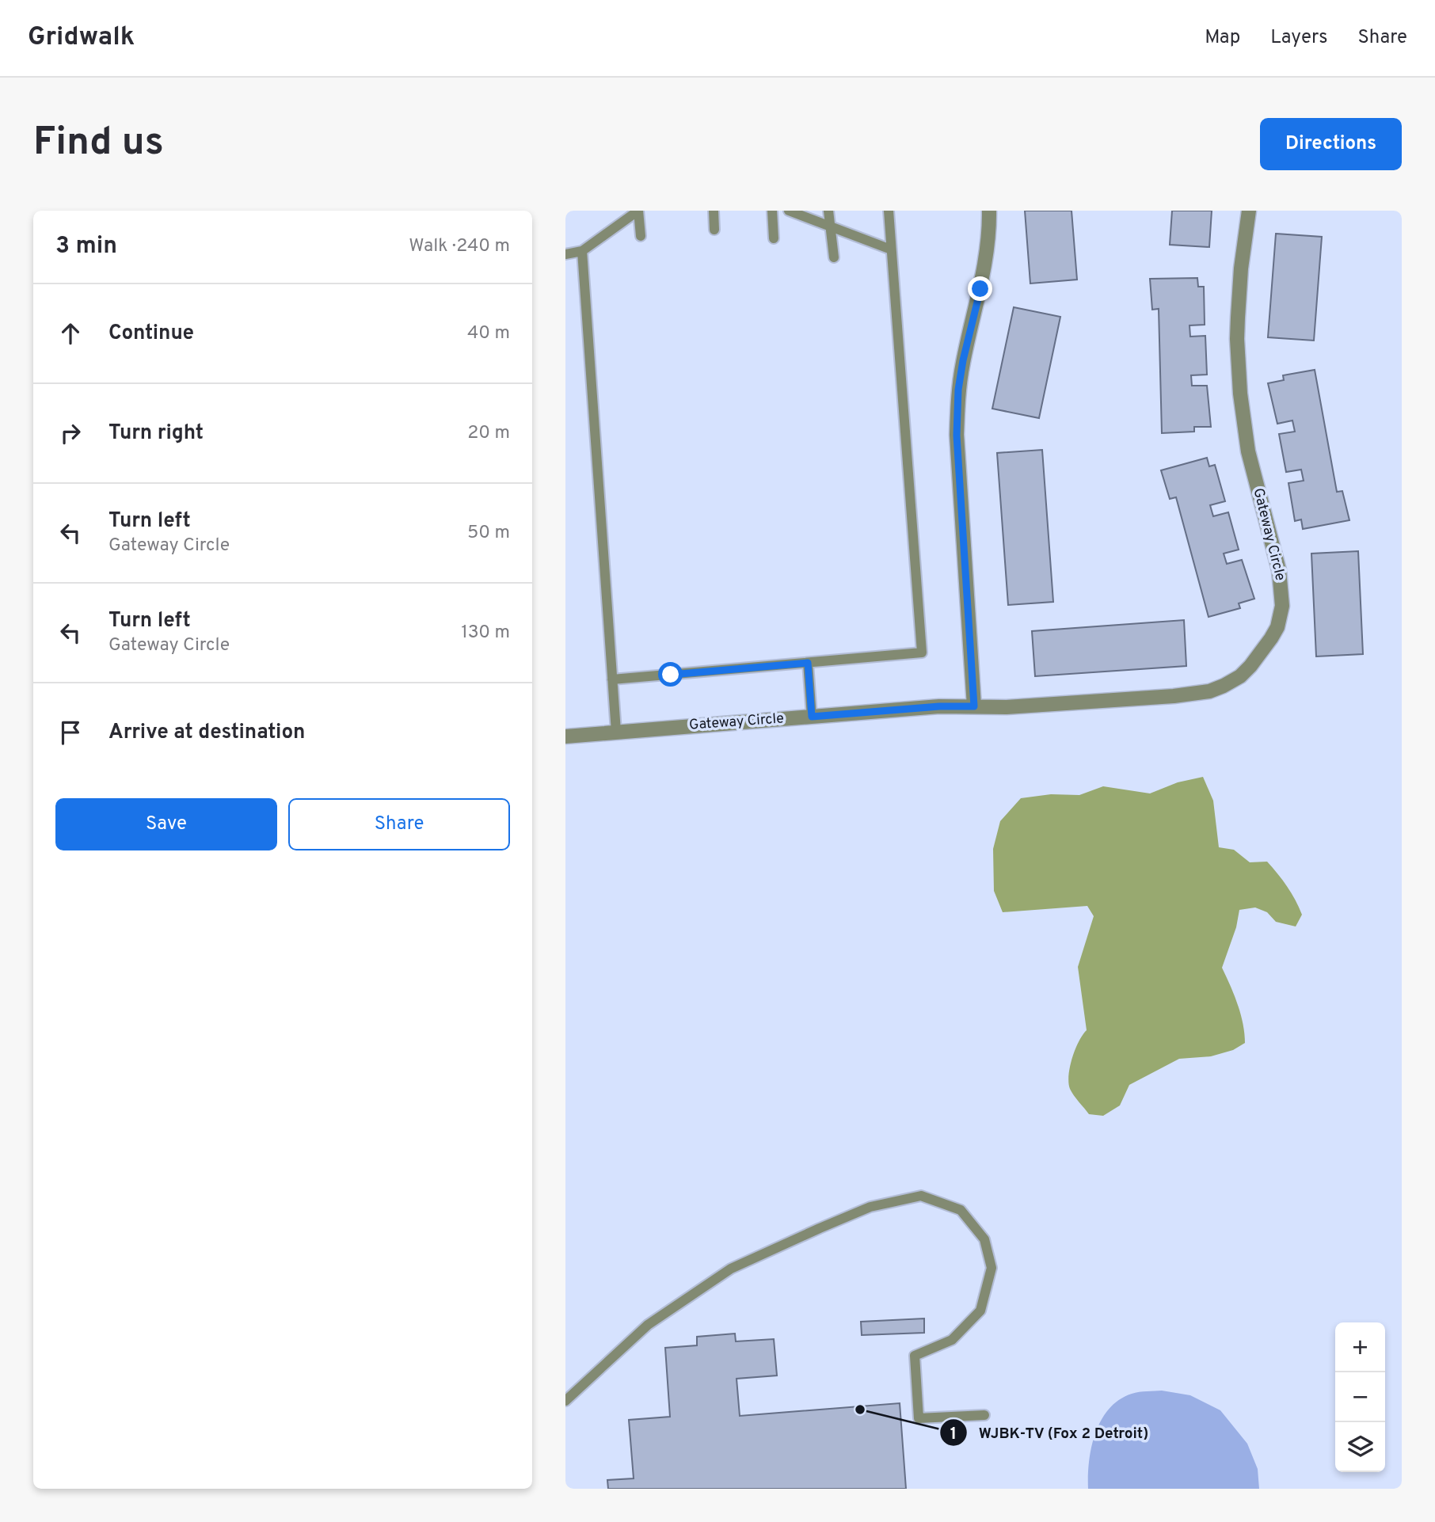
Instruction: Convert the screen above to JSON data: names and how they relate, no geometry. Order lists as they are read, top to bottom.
{
  "streets": {
    "street": ["Gateway Circle"]
  },
  "places": ["WJBK-TV (Fox 2 Detroit)"],
  "page": {
    "header": "Gridwalk",
    "nav": ["Map", "Layers", "Share"],
    "buttons": [
      "Directions",
      ["Save", "Share"]
    ],
    "title": "Find us",
    "heading": ["3 min", "Walk · 240 m"],
    "list": [
      ["Continue", "40 m"],
      ["Turn right", "20 m"],
      ["Turn left", "Gateway Circle", "50 m"],
      ["Turn left", "Gateway Circle", "130 m"],
      "Arrive at destination"
    ],
    "map_buttons": ["+", "−"]
  }
}
